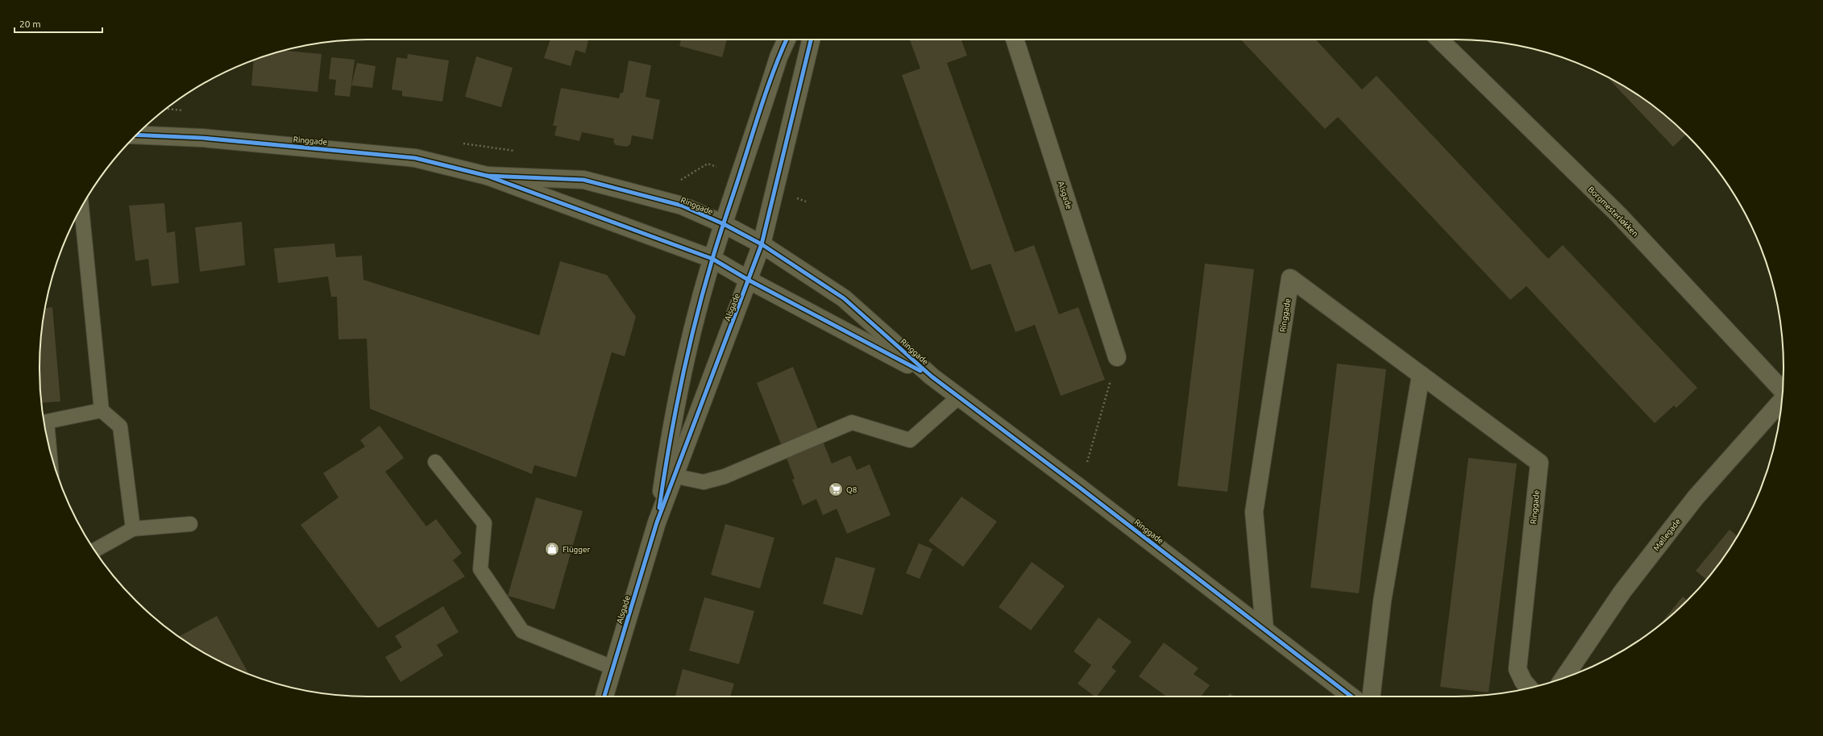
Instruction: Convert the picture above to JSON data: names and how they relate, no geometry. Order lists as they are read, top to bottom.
{
  "streets": {
    "street": [
      "Ringgade",
      "Alsgade",
      "Borgmesterløkken",
      "Møllegade"
    ]
  },
  "crossings": [
    ["Ringgade", "Alsgade"]
  ],
  "places": {
    "supermarket": ["Q8"],
    "shop": ["Flügger"]
  },
  "scale_bar": "20 m"
}
